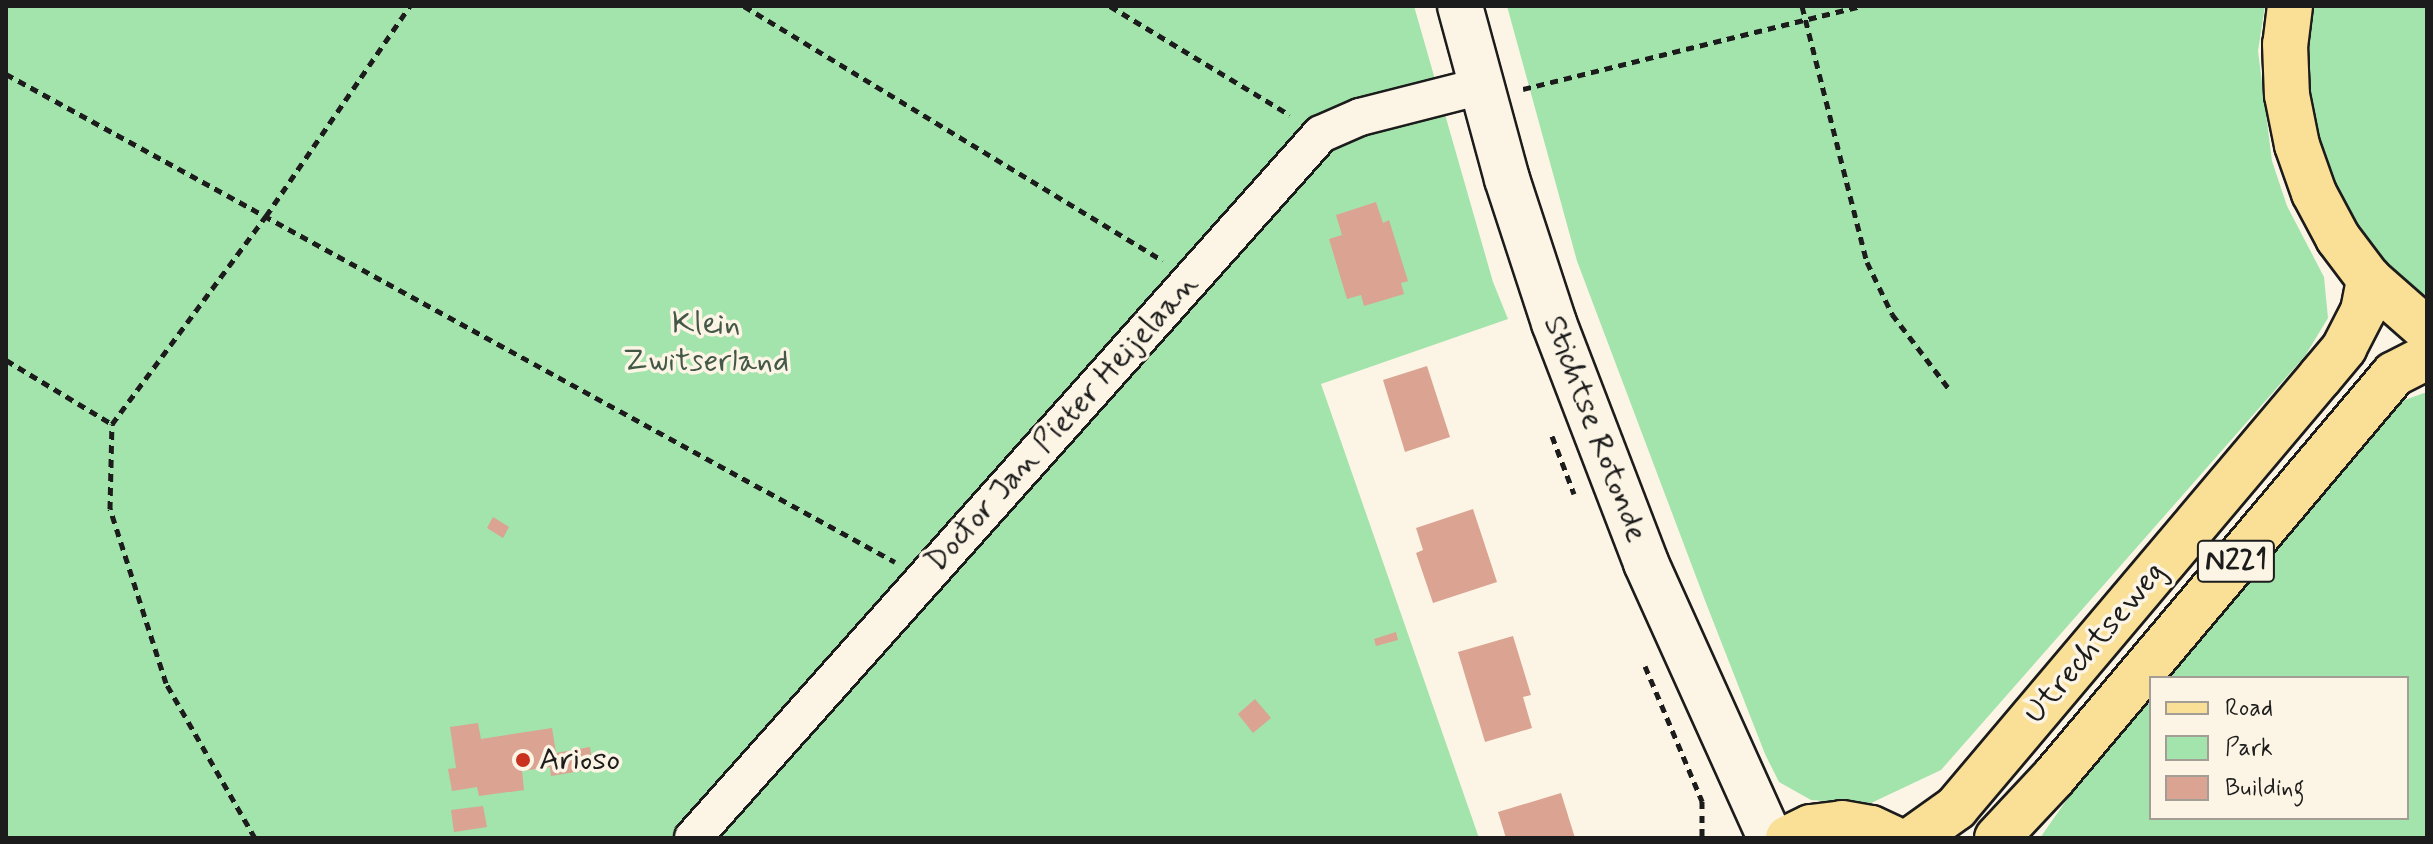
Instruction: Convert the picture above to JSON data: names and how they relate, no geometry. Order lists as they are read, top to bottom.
{
  "streets": {
    "main road": ["N221", "Utrechtseweg"],
    "street": ["Doctor Jan Pieter Heijelaan", "Stichtse Rotonde"]
  },
  "crossings": [
    ["Doctor Jan Pieter Heijelaan", "Stichtse Rotonde"],
    ["N221", "Utrechtseweg"]
  ],
  "parks": ["Klein Zwitserland"],
  "places": ["Arioso"],
  "legend": ["Road", "Park", "Building"]
}
